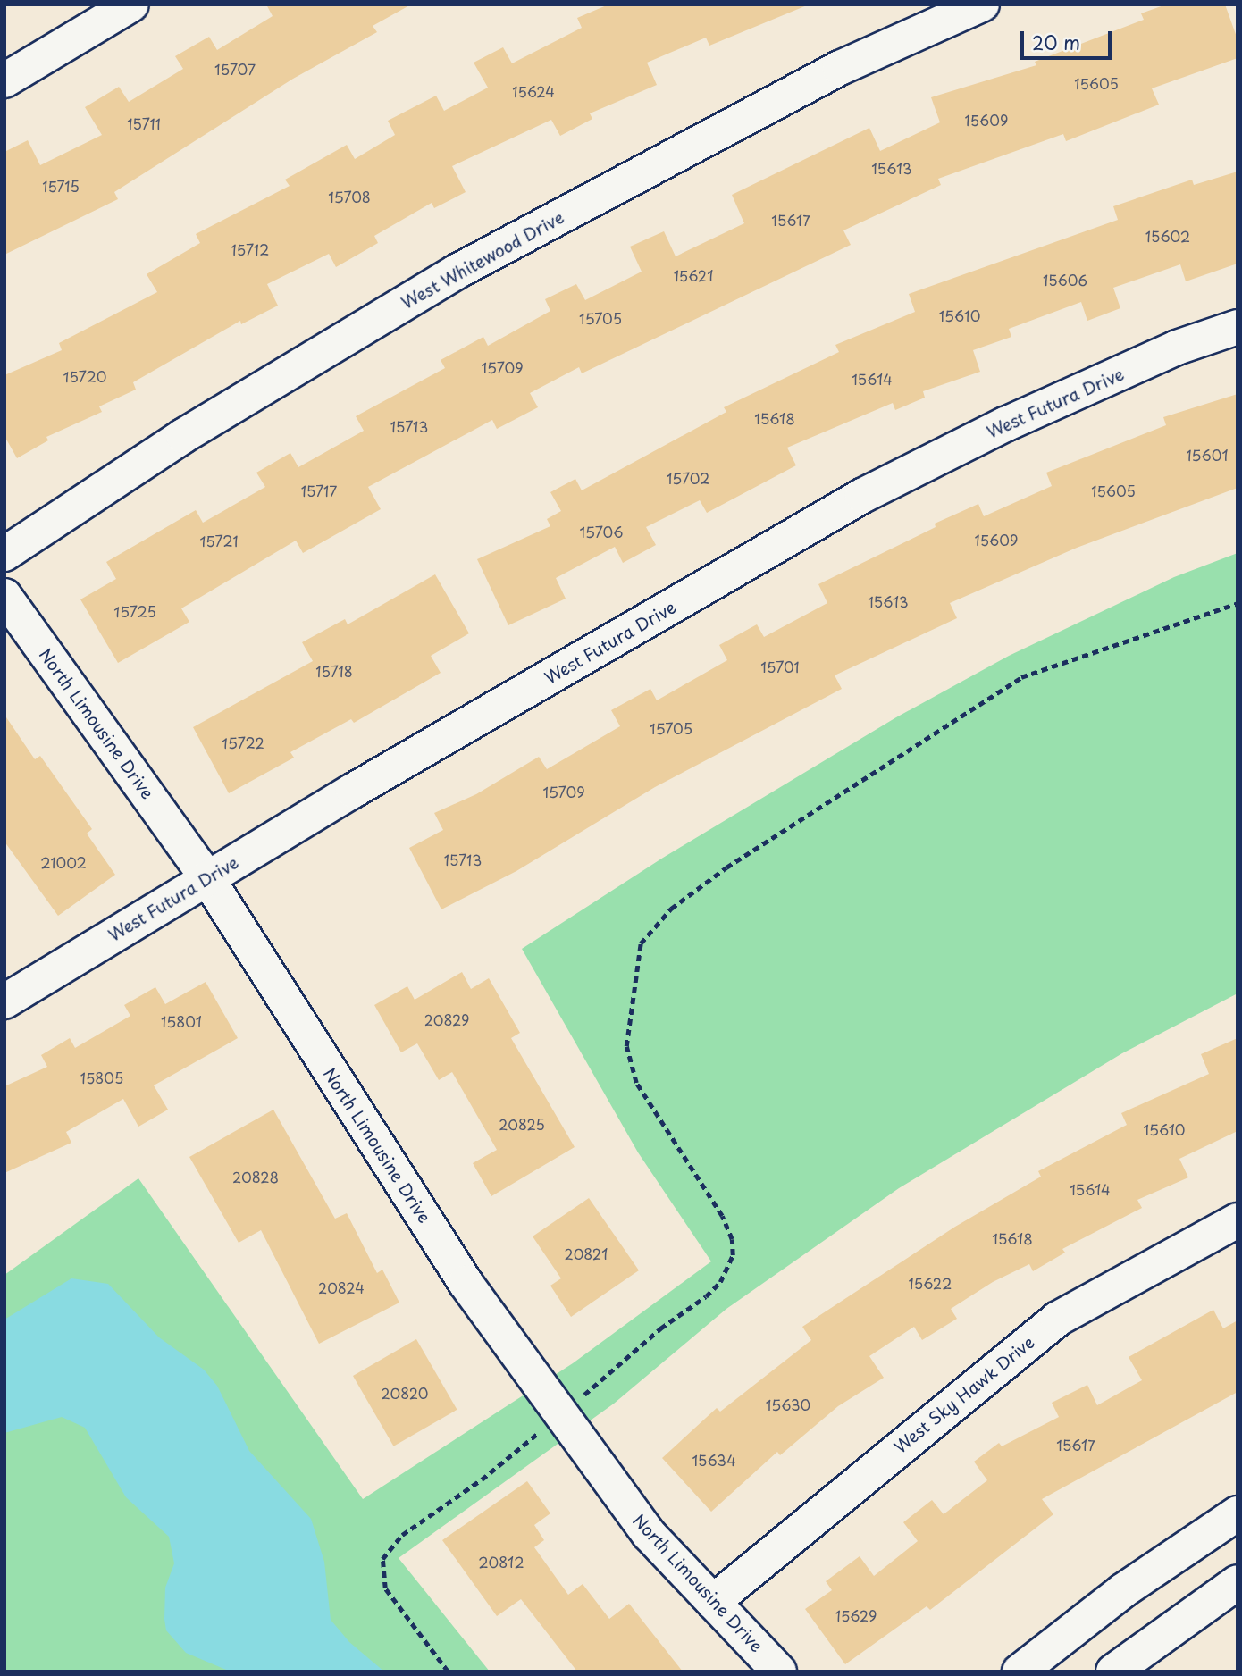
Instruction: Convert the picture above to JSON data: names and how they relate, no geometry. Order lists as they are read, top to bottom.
{
  "streets": {
    "street": [
      "West Whitewood Drive",
      "West Futura Drive",
      "North Limousine Drive",
      "West Sky Hawk Drive"
    ]
  },
  "crossings": [
    ["West Futura Drive", "North Limousine Drive"],
    ["North Limousine Drive", "West Sky Hawk Drive"]
  ],
  "house_numbers": [
    "15707",
    "15605",
    "15624",
    "15609",
    "15711",
    "15613",
    "15715",
    "15708",
    "15617",
    "15602",
    "15712",
    "15621",
    "15606",
    "15610",
    "15705",
    "15709",
    "15720",
    "15614",
    "15618",
    "15713",
    "15601",
    "15702",
    "15717",
    "15605",
    "15706",
    "15609",
    "15721",
    "15613",
    "15725",
    "15701",
    "15718",
    "15705",
    "15722",
    "15709",
    "15713",
    "21002",
    "20829",
    "15801",
    "15805",
    "20825",
    "15610",
    "20828",
    "15614",
    "15618",
    "20821",
    "15622",
    "20824",
    "20820",
    "15630",
    "15617",
    "15634",
    "20812",
    "15629"
  ],
  "scale_bar": "20 m"
}
